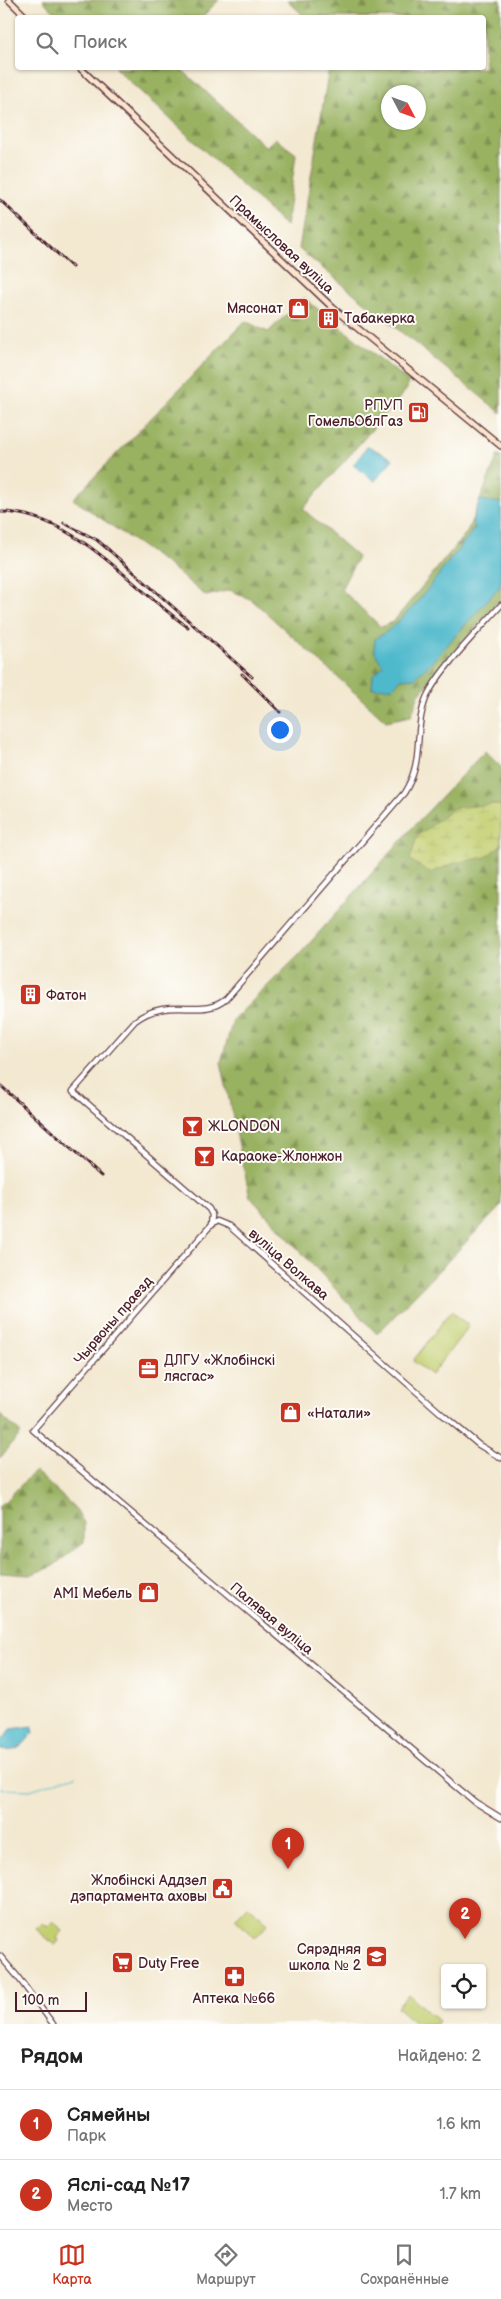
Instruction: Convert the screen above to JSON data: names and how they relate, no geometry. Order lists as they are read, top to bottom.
{
  "streets": {
    "main road": ["Прамысловая вуліца"],
    "street": ["вуліца Волкава", "Чырвоны праезд", "Палявая вуліца"]
  },
  "crossings": [
    ["вуліца Волкава", "Чырвоны праезд"],
    ["Чырвоны праезд", "Палявая вуліца"]
  ],
  "places": {
    "shop": ["Мясонат", "«Натали»", "AMI Мебель"],
    "building": ["Табакерка", "Фатон"],
    "fuel station": ["РПУП ГомельОблГаз"],
    "bar": ["ЖLONDON", "Караоке-Жлонжон"],
    "office": ["ДЛГУ «Жлобінскі лясгас»"],
    "public building": ["Жлобінскі Аддзел дэпартамента аховы"],
    "school or university": ["Сярэдняя школа № 2"],
    "supermarket": ["Duty Free"],
    "pharmacy": ["Аптека №66"]
  },
  "scale_bar": "100 m",
  "north": "bottom right",
  "page": {
    "search": "Поиск",
    "pins": ["1", "2"],
    "scale": "100 m",
    "heading": ["Рядом", "Найдено: 2"],
    "list": [
      {
        "mark": "1",
        "name": "Сямейны",
        "note": "Парк",
        "value": "1.6 km"
      },
      {
        "mark": "2",
        "name": "Яслі-сад №17",
        "note": "Место",
        "value": "1.7 km"
      }
    ],
    "nav": ["Карта", "Маршрут", "Сохранённые"]
  }
}
